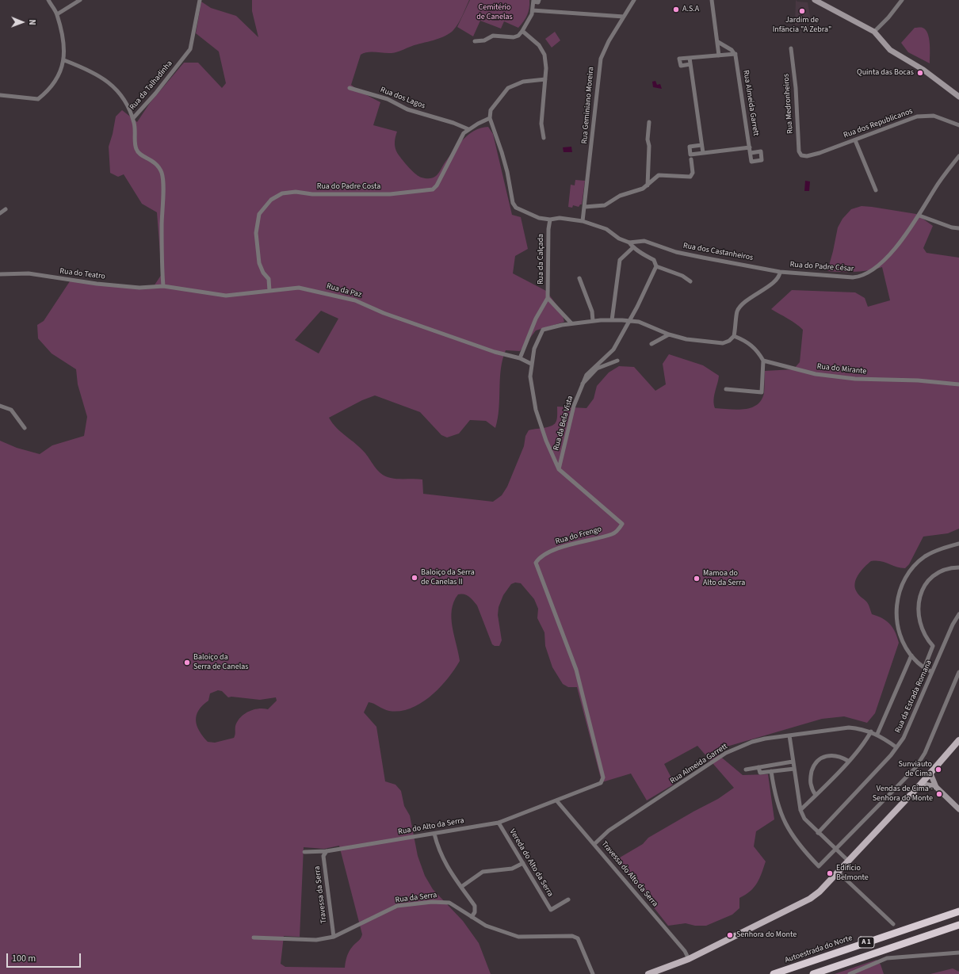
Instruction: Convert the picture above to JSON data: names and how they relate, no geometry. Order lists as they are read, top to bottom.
{
  "streets": {
    "highway": ["A 1", "Autoestrada do Norte"],
    "street": [
      "Rua da Talhadinha",
      "Rua dos Lagos",
      "Rua Almeida Garrett",
      "Rua Medronheiros",
      "Rua Geminiano Moreira",
      "Rua dos Republicanos",
      "Rua do Padre Costa",
      "Rua dos Castanheiros",
      "Rua da Calçada",
      "Rua do Padre César",
      "Rua do Teatro",
      "Rua da Paz",
      "Rua do Mirante",
      "Rua da Bela Vista",
      "Rua do Frengo",
      "Rua da Estrada Romana",
      "Rua do Alto da Serra",
      "Vereda do Alto da Serra",
      "Travessa do Alto da Serra",
      "Travessa da Serra",
      "Rua da Serra"
    ]
  },
  "crossings": [
    ["Rua da Talhadinha", "Rua do Teatro"],
    ["Rua da Talhadinha", "Rua da Paz"],
    ["Rua dos Lagos", "Rua do Padre Costa"],
    ["Rua Almeida Garrett", "Rua da Estrada Romana"],
    ["Rua Almeida Garrett", "Travessa do Alto da Serra"],
    ["Rua Medronheiros", "Rua dos Republicanos"],
    ["Rua do Padre Costa", "Rua da Paz"],
    ["Rua dos Castanheiros", "Rua do Padre César"],
    ["Rua do Teatro", "Rua da Paz"],
    ["Rua da Paz", "Rua do Frengo"],
    ["Rua da Bela Vista", "Rua do Frengo"],
    ["Rua do Frengo", "Rua do Alto da Serra"],
    ["Rua do Frengo", "Travessa do Alto da Serra"],
    ["Rua do Alto da Serra", "Vereda do Alto da Serra"],
    ["Rua do Alto da Serra", "Travessa do Alto da Serra"],
    ["Rua do Alto da Serra", "Travessa da Serra"],
    ["Travessa da Serra", "Rua da Serra"]
  ],
  "parks": ["Cemitério de Canelas"],
  "places": [
    "A.S.A",
    "Jardim de Infãncia \"A Zebra\"",
    "Quinta das Bocas",
    "Baloiço da Serra de Canelas II",
    "Mamoa do Alto da Serra",
    "Baloiço da Serra de Canelas",
    "Sunviauto de Cima",
    "Vendas de Cima - Senhora do Monte",
    "Edifício Belmonte",
    "Senhora do Monte"
  ],
  "scale_bar": "100 m",
  "north": "right"
}
